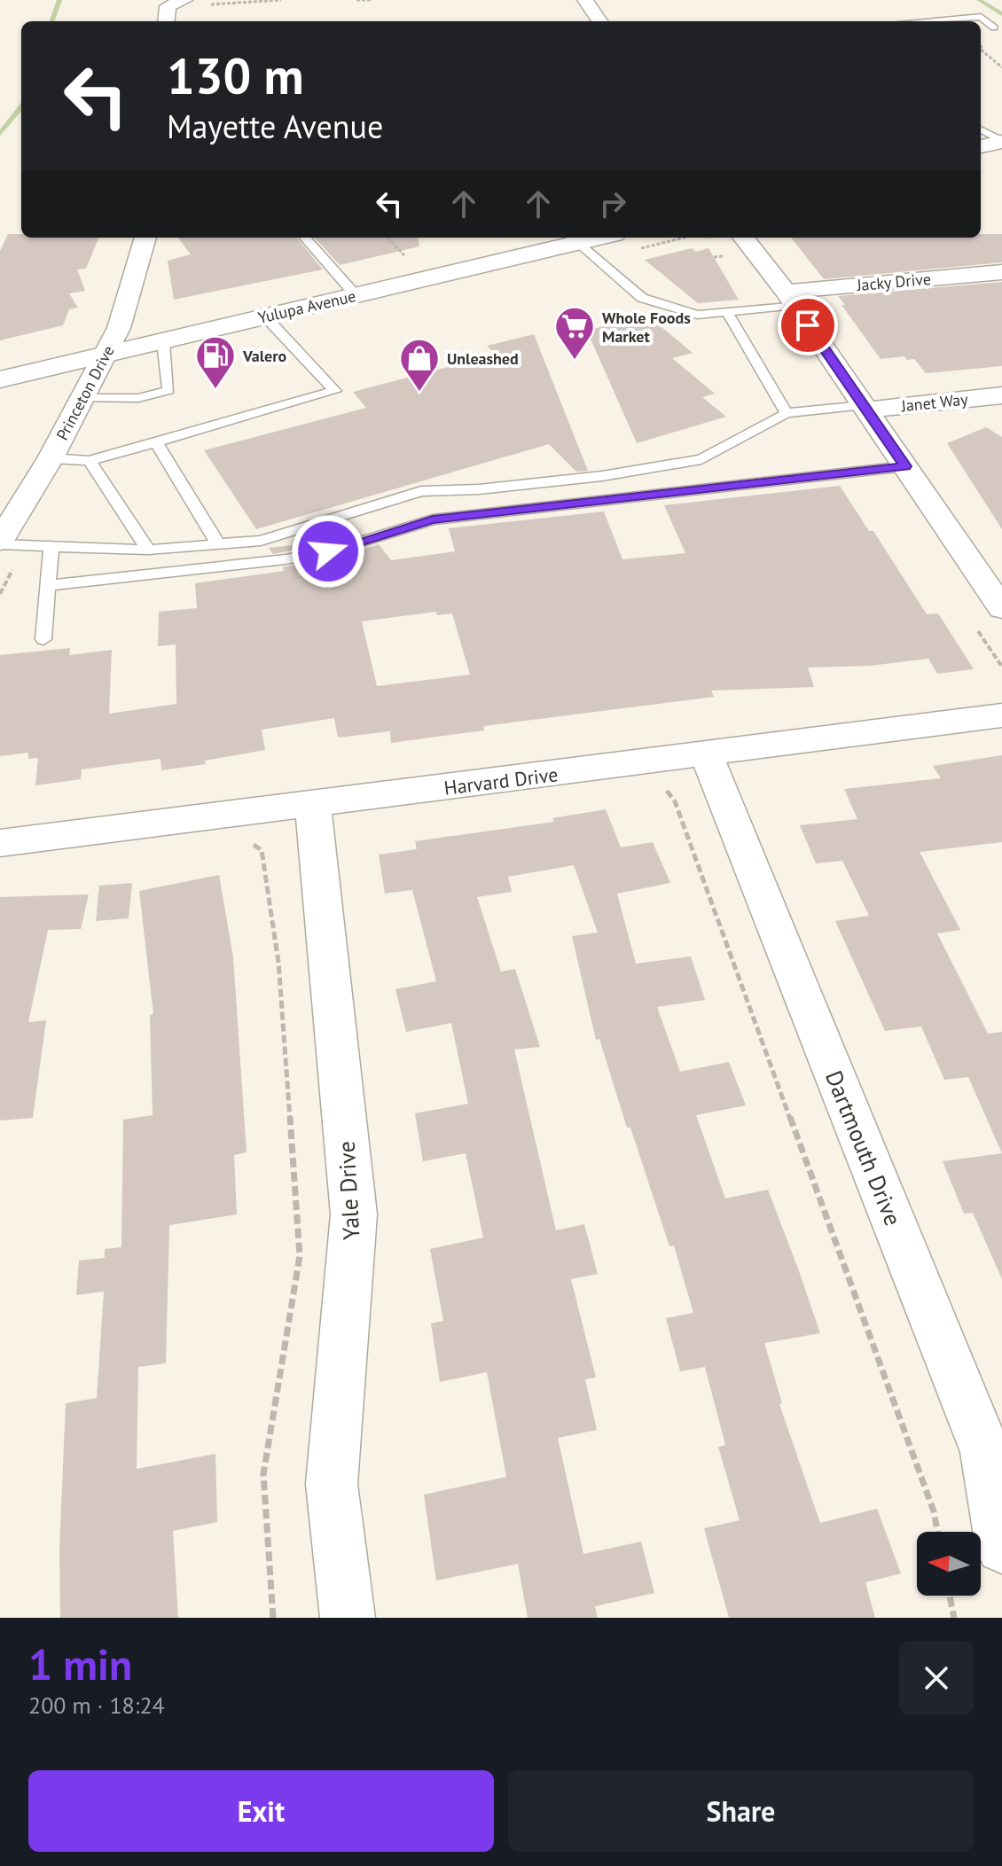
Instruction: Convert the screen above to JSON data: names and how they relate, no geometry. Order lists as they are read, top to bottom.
{
  "streets": {
    "street": [
      "Jacky Drive",
      "Yulupa Avenue",
      "Princeton Drive",
      "Janet Way",
      "Harvard Drive",
      "Dartmouth Drive",
      "Yale Drive"
    ]
  },
  "crossings": [
    ["Yulupa Avenue", "Princeton Drive"],
    ["Harvard Drive", "Dartmouth Drive"],
    ["Harvard Drive", "Yale Drive"]
  ],
  "places": {
    "supermarket": ["Whole Foods Market"],
    "fuel station": ["Valero"],
    "shop": ["Unleashed"]
  },
  "north": "left",
  "page": {
    "turn": ["130 m", "Mayette Avenue"],
    "heading": ["1 min", "200 m · 18:24"],
    "buttons": ["Exit", "Share"]
  }
}
